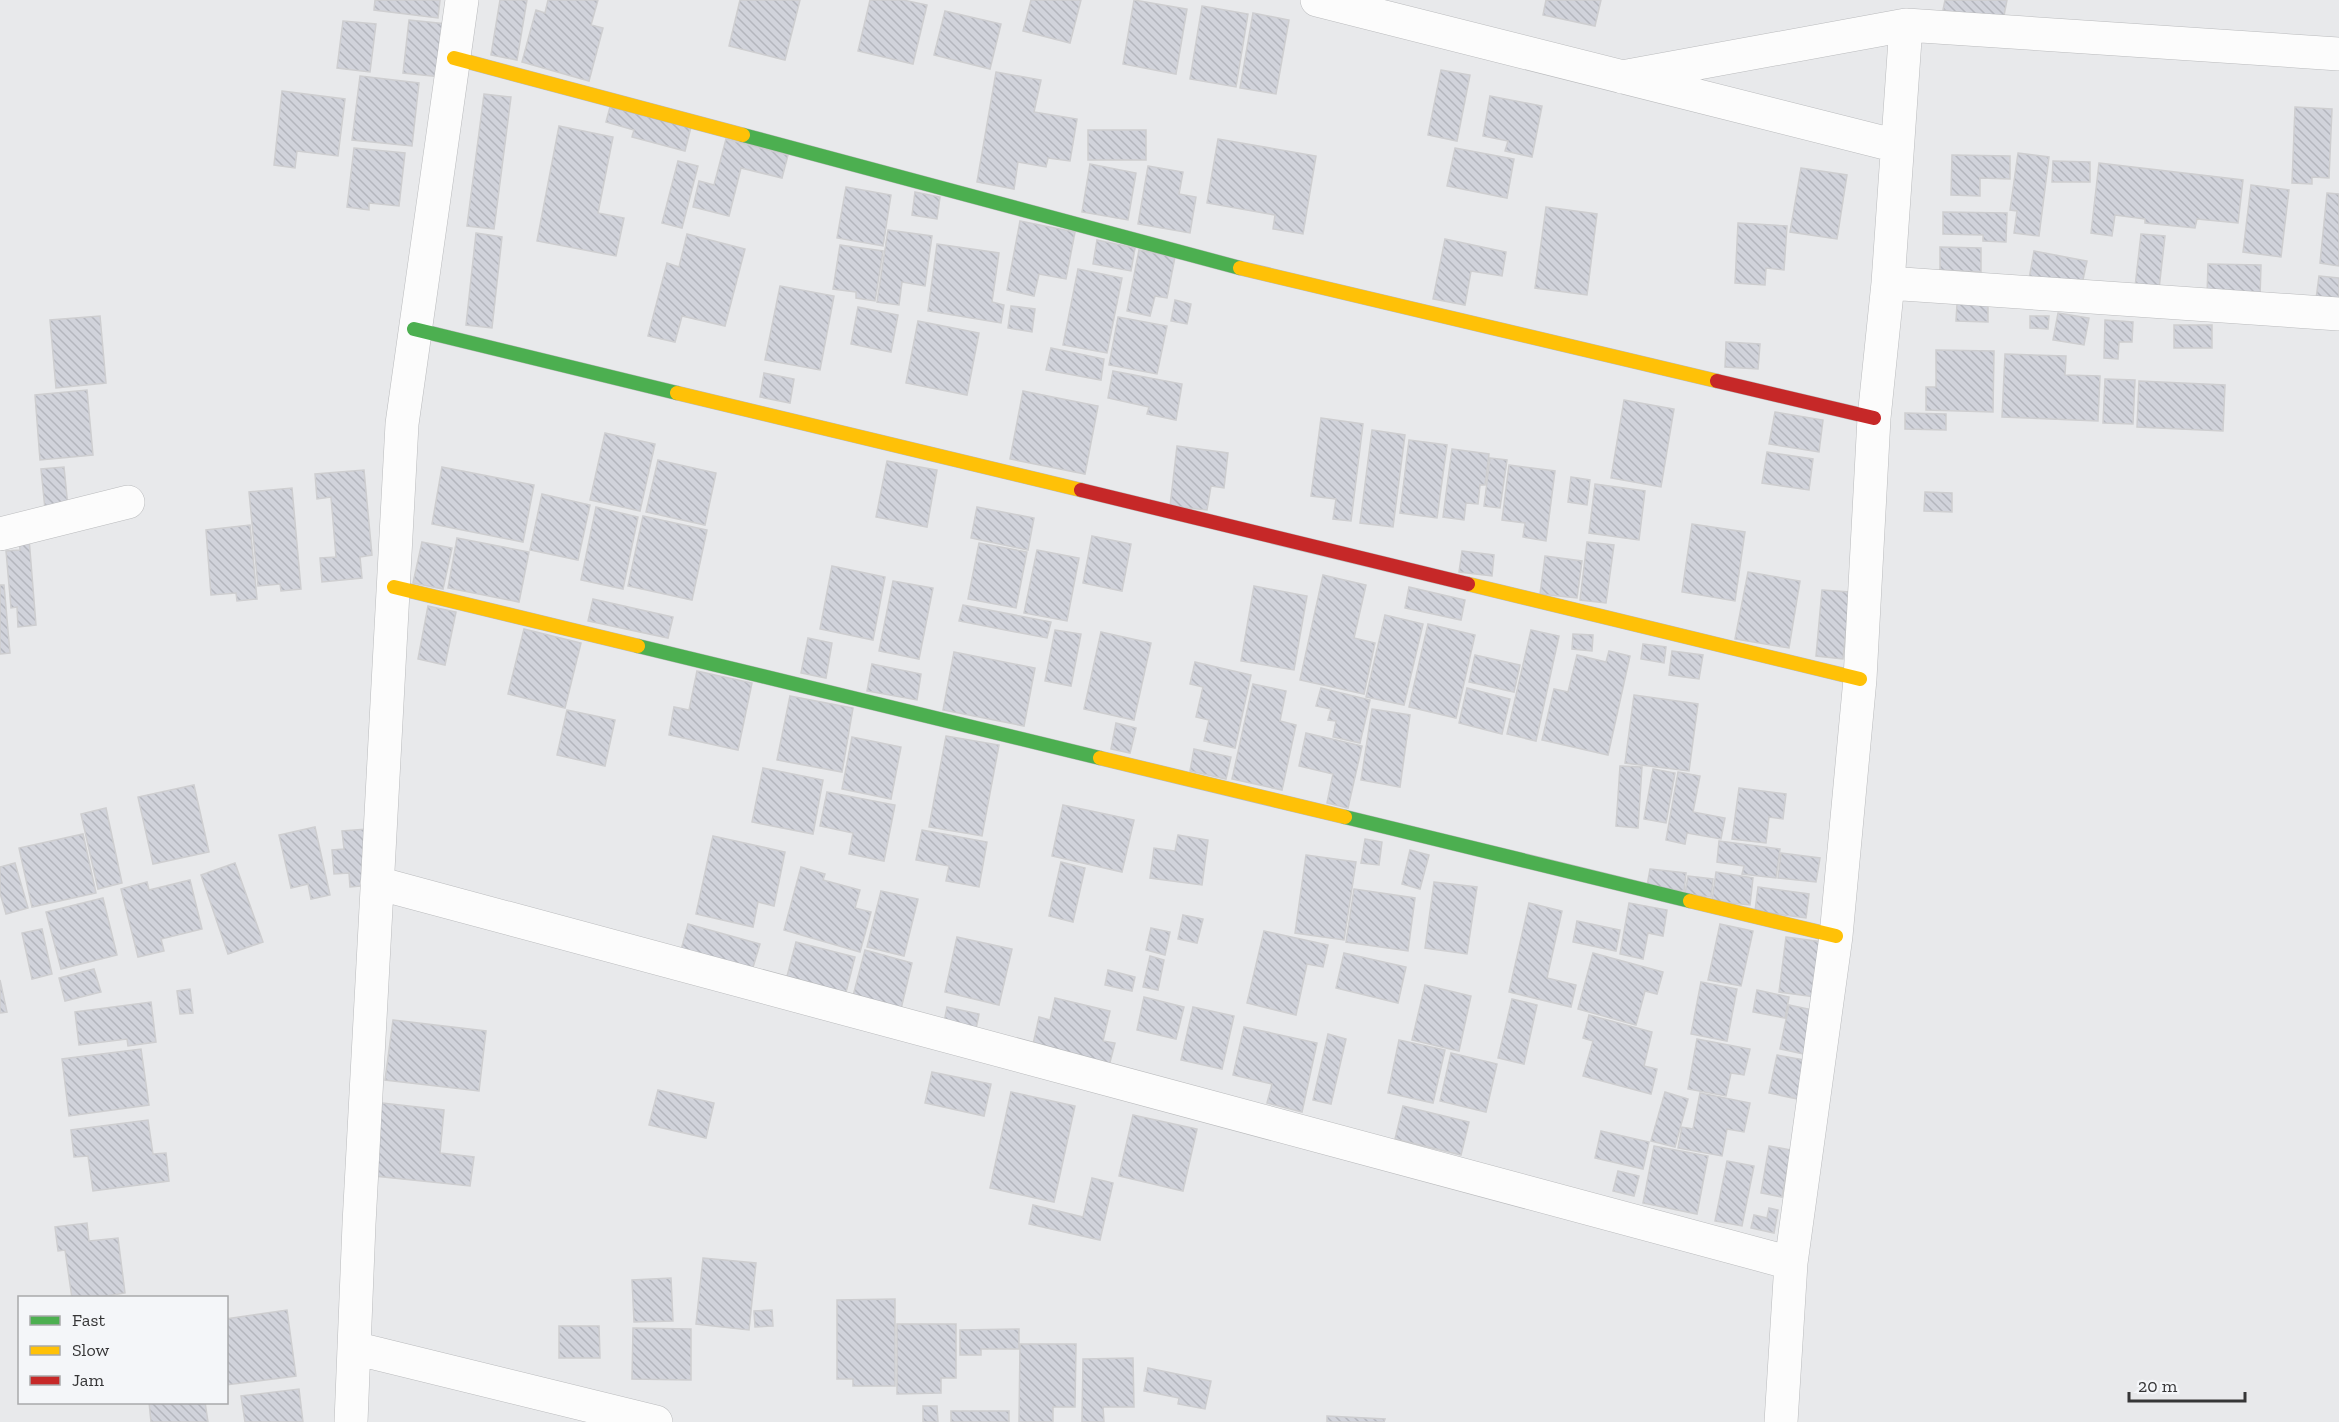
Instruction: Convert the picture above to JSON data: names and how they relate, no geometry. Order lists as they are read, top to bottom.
{
  "legend": ["Fast", "Slow", "Jam"],
  "scale_bar": "20 m"
}
